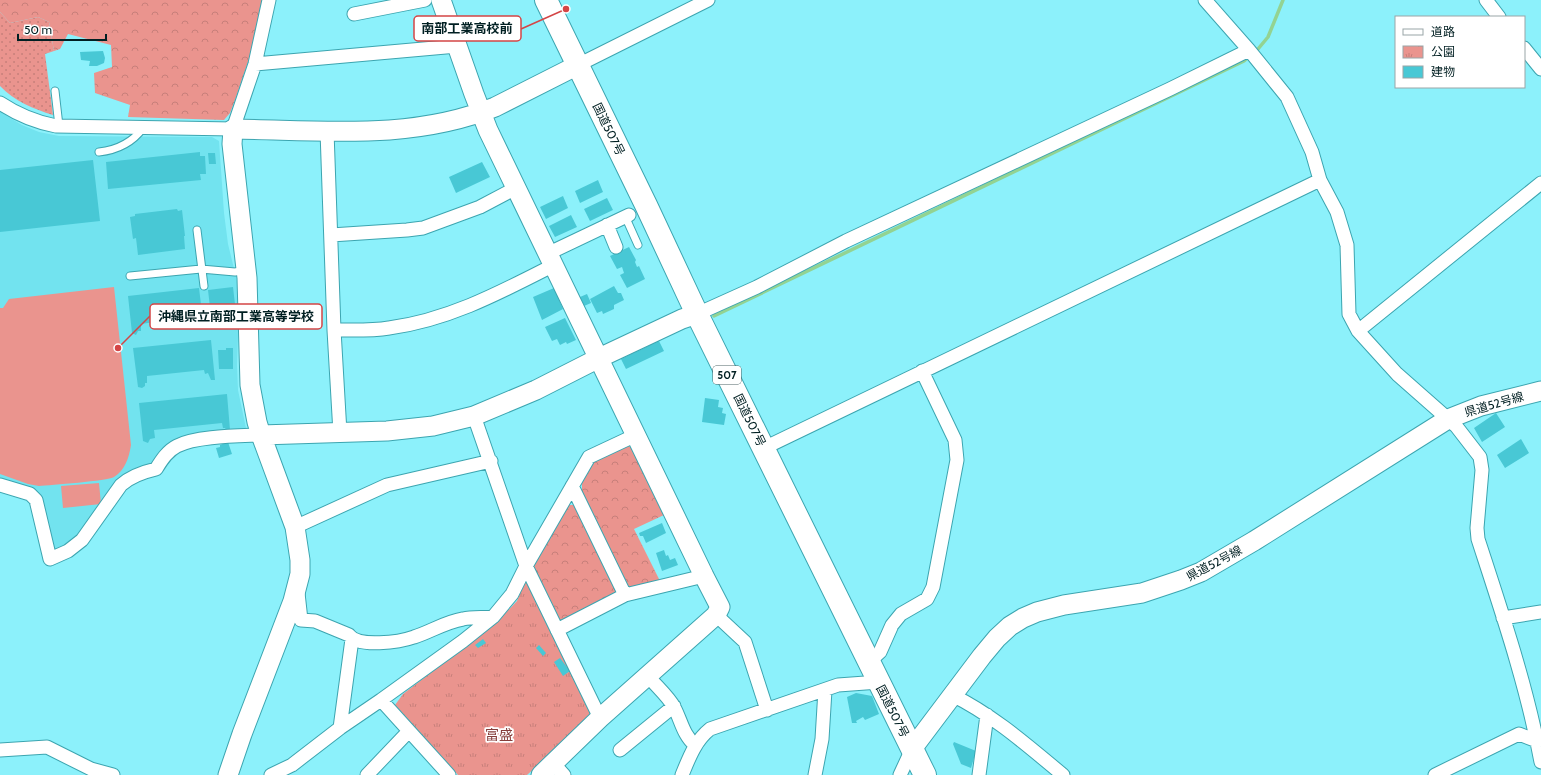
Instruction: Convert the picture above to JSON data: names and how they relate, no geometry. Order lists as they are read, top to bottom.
{
  "streets": {
    "highway": ["国道507号", "507"],
    "street": ["県道52号線"]
  },
  "crossings": [
    ["国道507号", "県道52号線"]
  ],
  "districts": ["富盛"],
  "places": ["南部工業高校前", "沖縄県立南部工業高等学校"],
  "legend": ["道路", "公園", "建物"],
  "scale_bar": "50 m"
}
